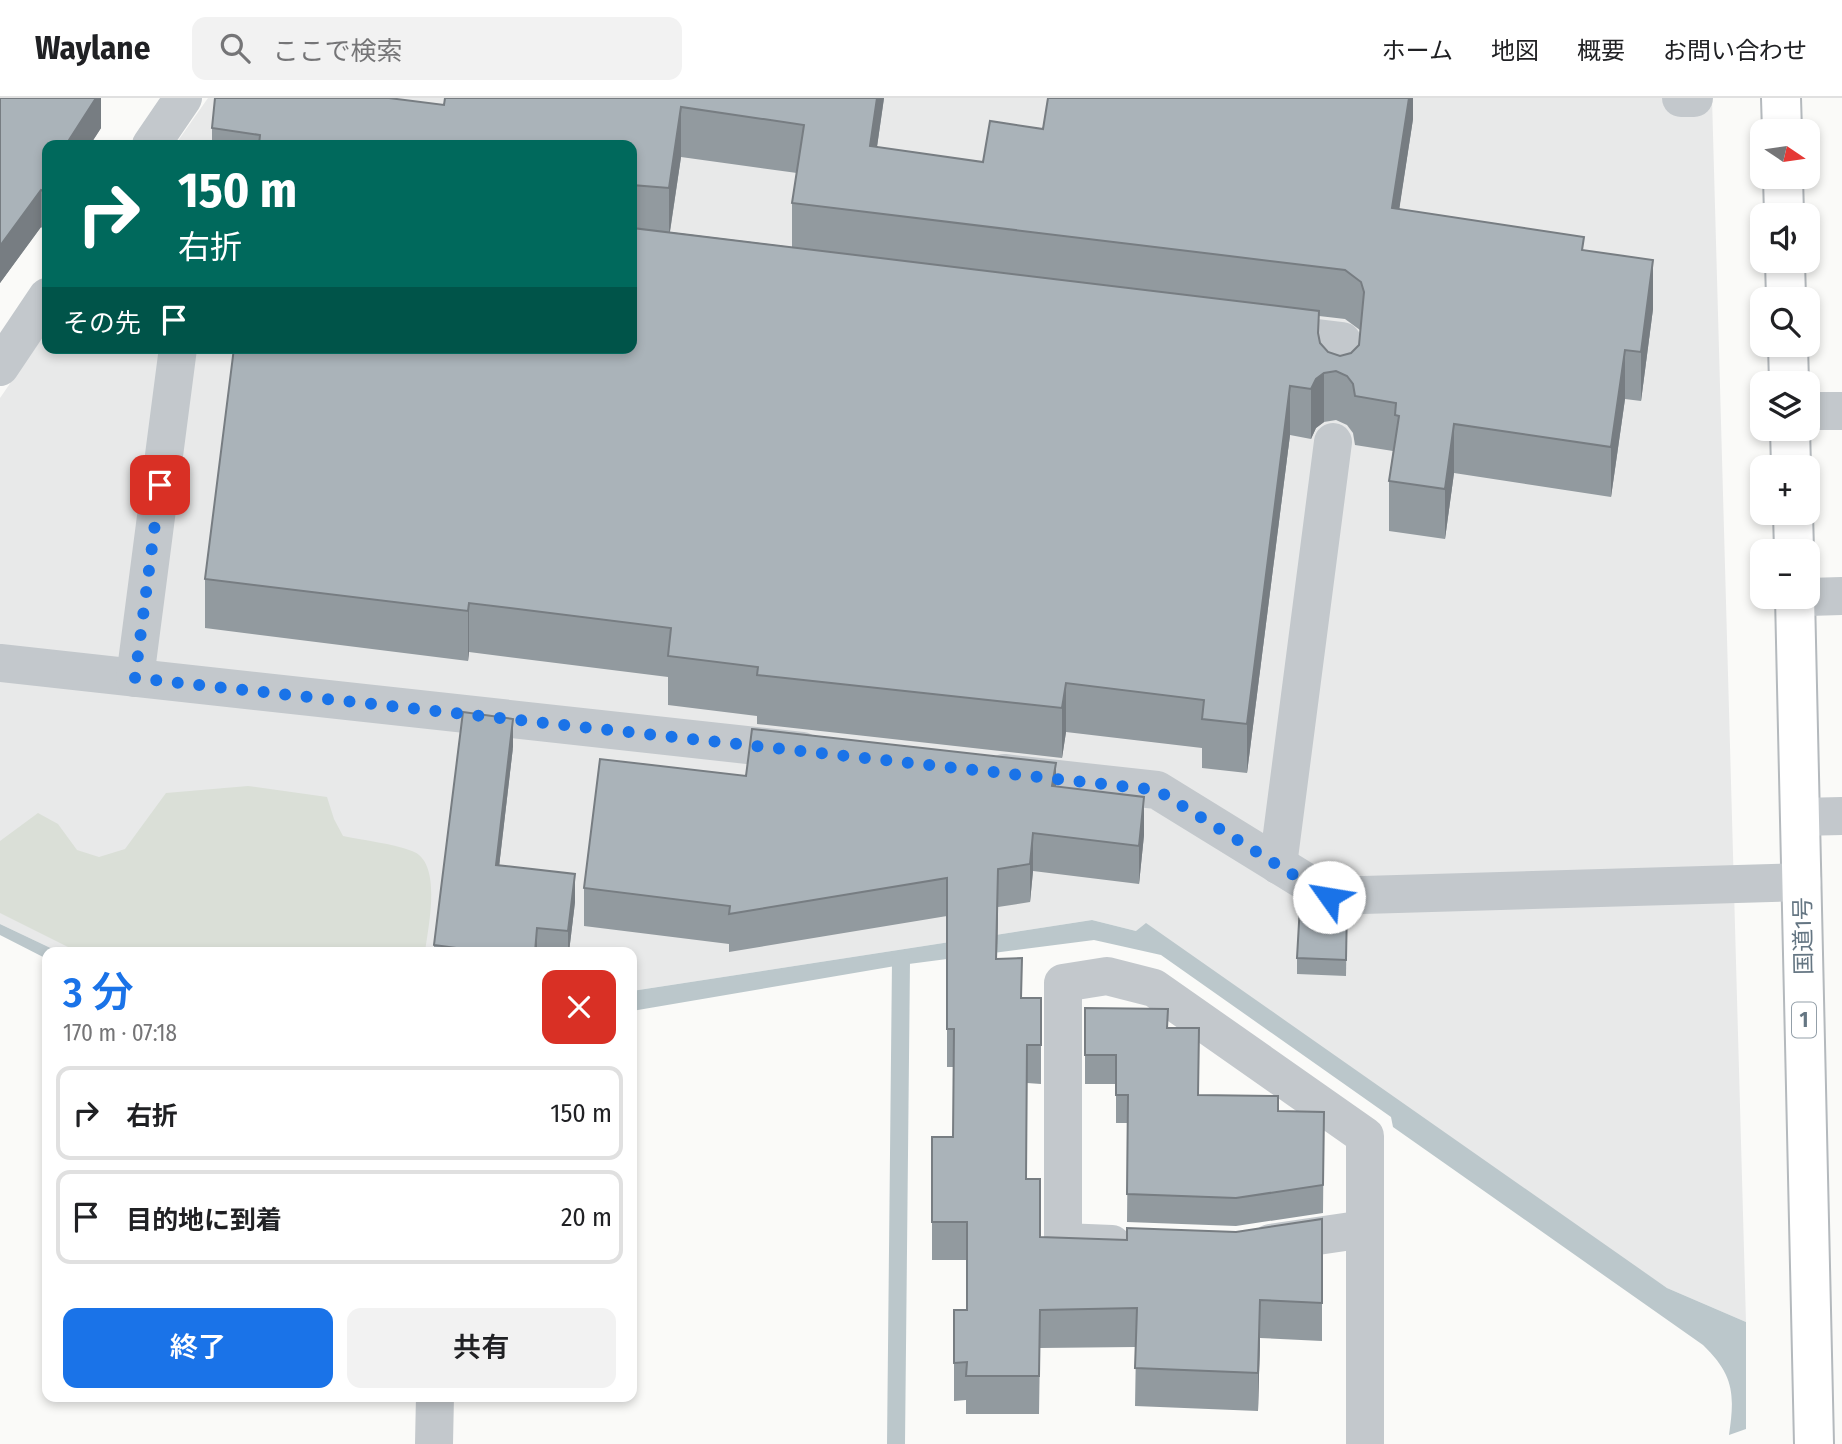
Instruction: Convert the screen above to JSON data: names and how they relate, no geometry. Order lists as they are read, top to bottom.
{
  "streets": {
    "highway": ["国道1号", "1"]
  },
  "north": "right",
  "page": {
    "header": "Waylane",
    "search": "ここで検索",
    "nav": [
      "ホーム",
      "地図",
      "概要",
      "お問い合わせ"
    ],
    "map_buttons": ["+", "−"],
    "turn": ["150 m", "右折"],
    "then": "その先",
    "heading": ["3 分", "170 m · 07:18"],
    "list": [
      {
        "name": "右折",
        "value": "150 m"
      },
      {
        "name": "目的地に到着",
        "value": "20 m"
      }
    ],
    "buttons": ["終了", "共有"]
  }
}
